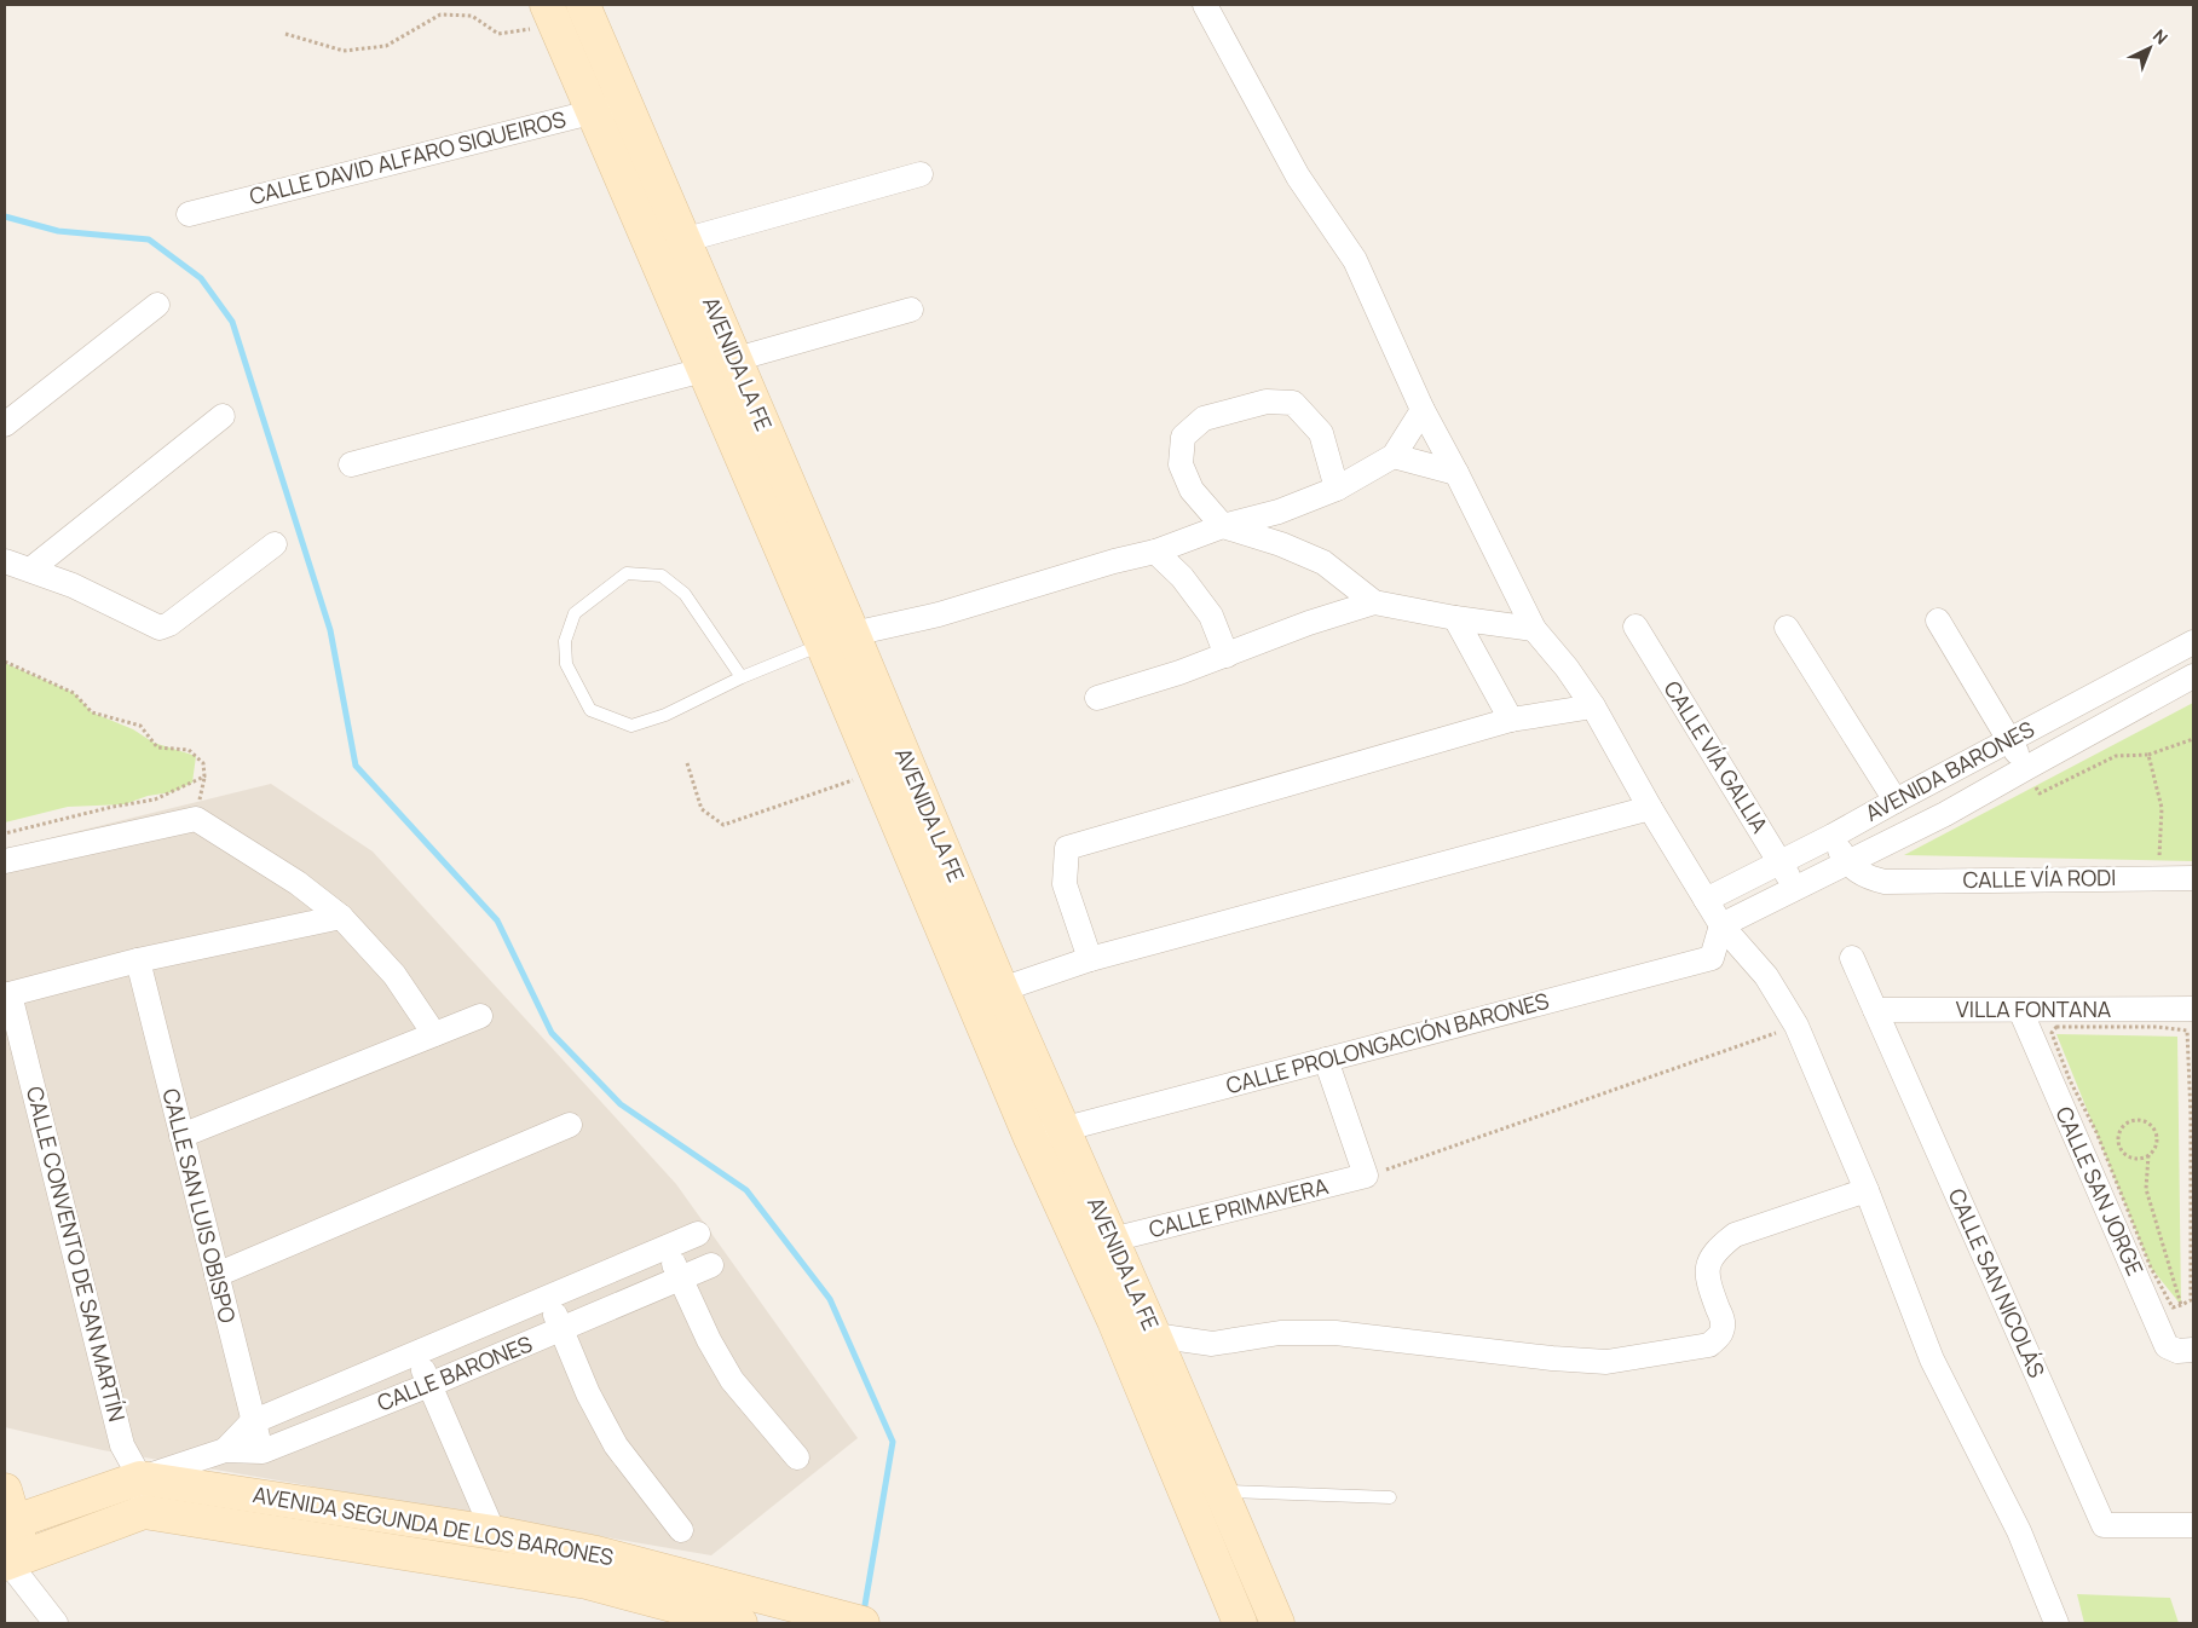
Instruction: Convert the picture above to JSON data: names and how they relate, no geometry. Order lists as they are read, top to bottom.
{
  "streets": {
    "street": [
      "CALLE DAVID ALFARO SIQUEIROS",
      "AVENIDA LA FE",
      "CALLE VÍA GALLIA",
      "AVENIDA BARONES",
      "CALLE VÍA RODI",
      "VILLA FONTANA",
      "CALLE PROLONGACIÓN BARONES",
      "CALLE SAN JORGE",
      "CALLE SAN LUIS OBISPO",
      "CALLE PRIMAVERA",
      "CALLE CONVENTO DE SAN MARTÍN",
      "CALLE SAN NICOLÁS",
      "CALLE BARONES",
      "AVENIDA SEGUNDA DE LOS BARONES"
    ]
  },
  "crossings": [
    ["CALLE DAVID ALFARO SIQUEIROS", "AVENIDA LA FE"],
    ["AVENIDA LA FE", "CALLE PROLONGACIÓN BARONES"],
    ["AVENIDA LA FE", "CALLE PRIMAVERA"],
    ["CALLE VÍA GALLIA", "AVENIDA BARONES"],
    ["AVENIDA BARONES", "CALLE VÍA RODI"],
    ["AVENIDA BARONES", "CALLE PROLONGACIÓN BARONES"],
    ["VILLA FONTANA", "CALLE SAN JORGE"],
    ["VILLA FONTANA", "CALLE SAN NICOLÁS"],
    ["CALLE SAN LUIS OBISPO", "CALLE BARONES"],
    ["CALLE CONVENTO DE SAN MARTÍN", "CALLE BARONES"],
    ["CALLE CONVENTO DE SAN MARTÍN", "AVENIDA SEGUNDA DE LOS BARONES"],
    ["CALLE BARONES", "AVENIDA SEGUNDA DE LOS BARONES"]
  ],
  "north": "top right"
}
